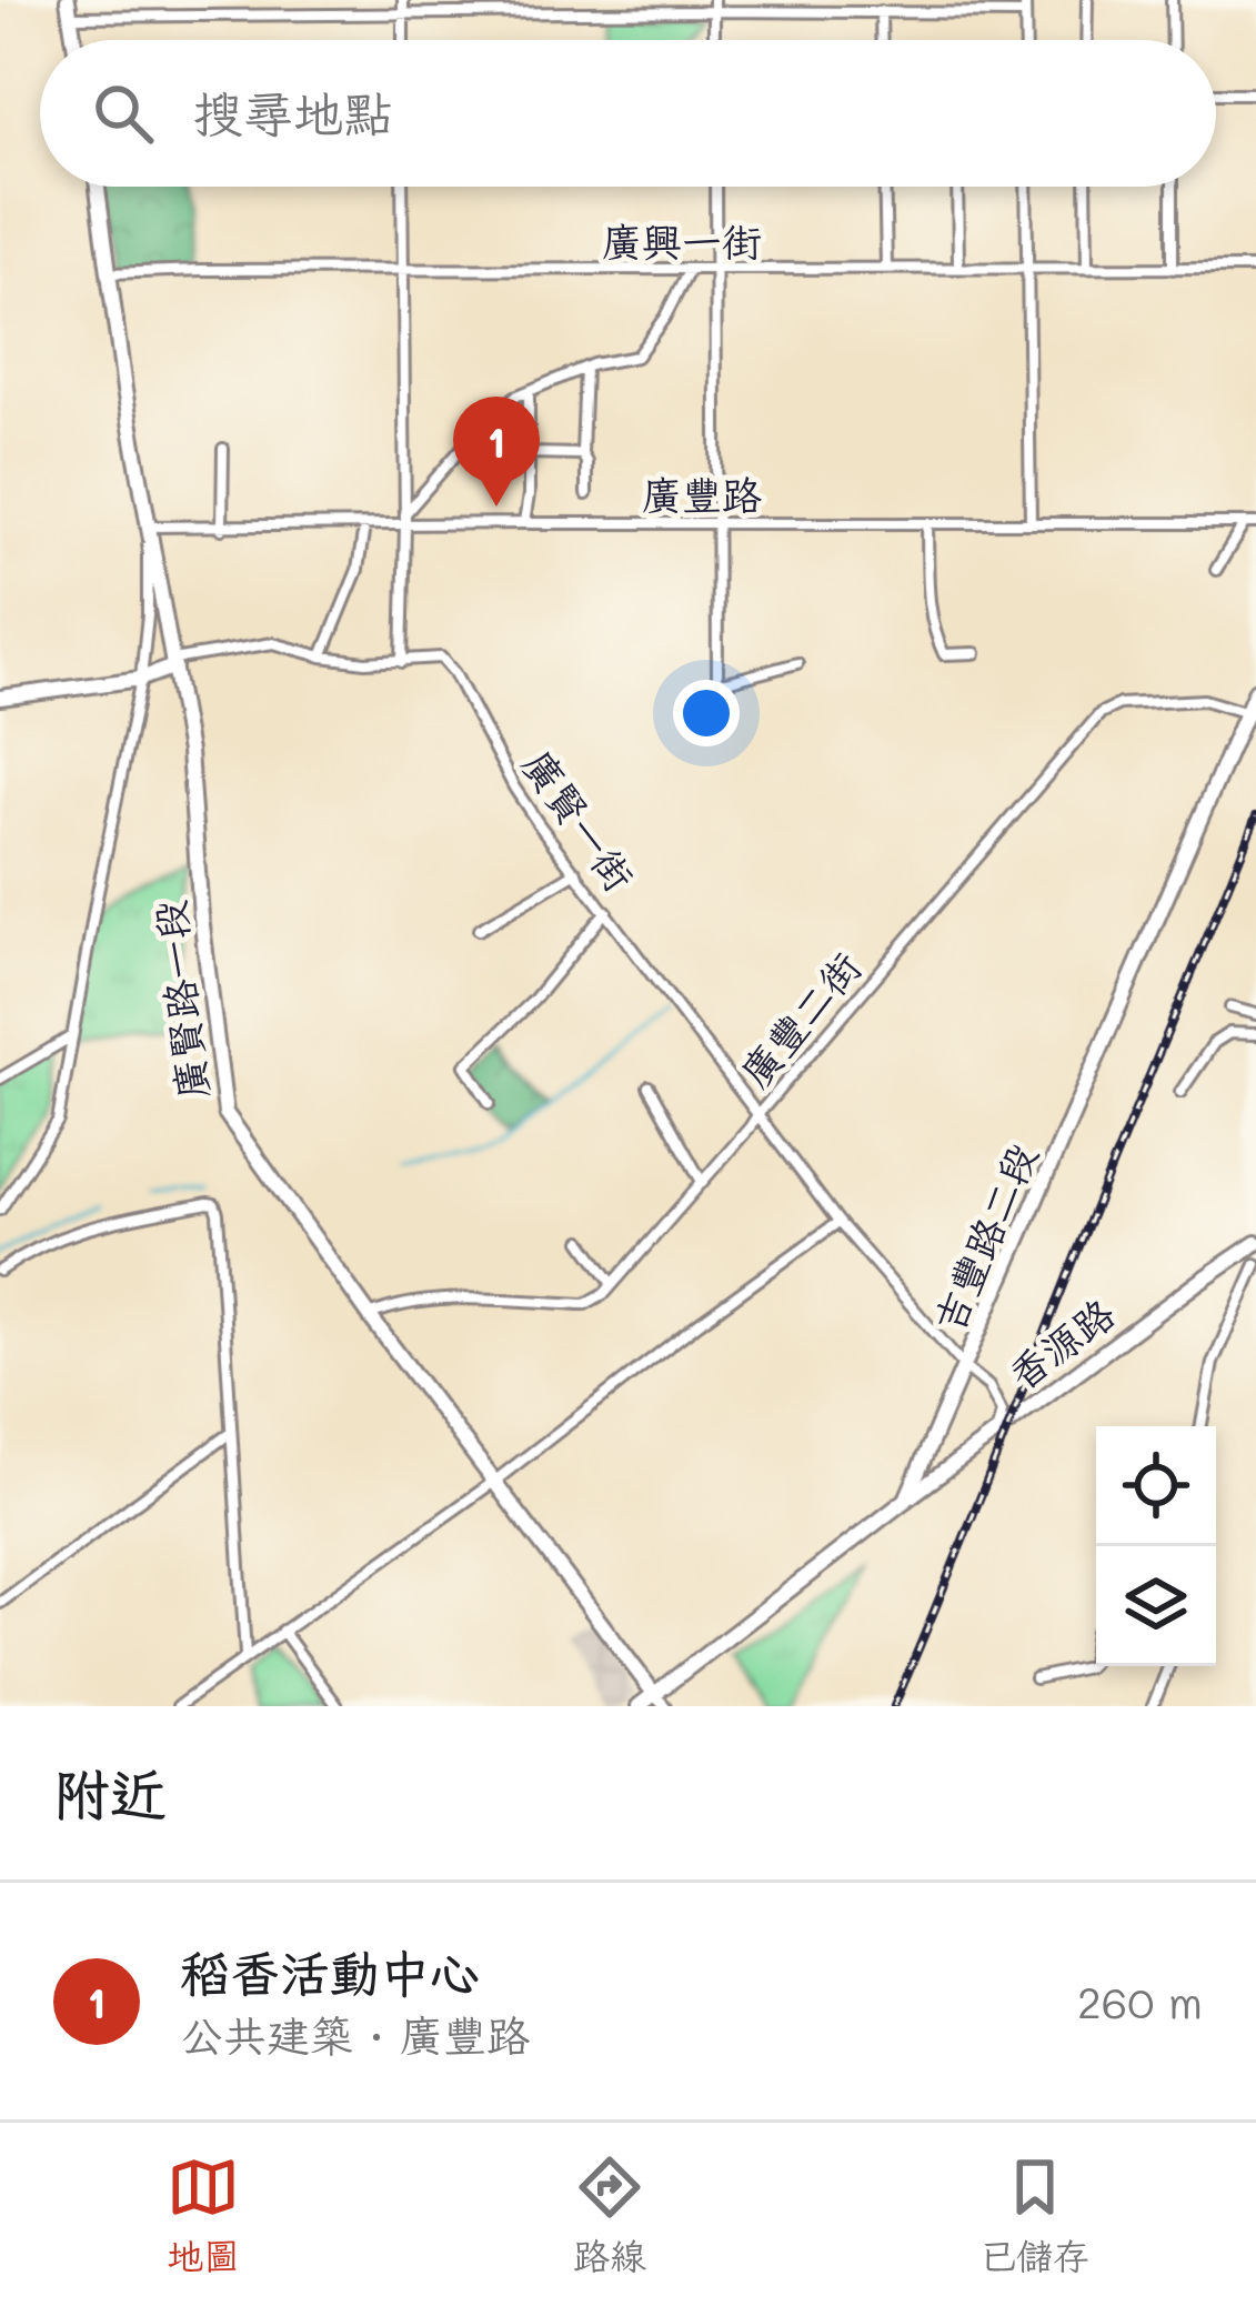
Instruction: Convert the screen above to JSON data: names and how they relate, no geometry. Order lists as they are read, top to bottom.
{
  "streets": {
    "street": [
      "廣興一街",
      "廣豐路",
      "廣賢一街",
      "廣賢路一段",
      "廣豐二街",
      "吉豐路二段",
      "香源路"
    ]
  },
  "crossings": [
    ["廣興一街", "廣賢路一段"],
    ["廣豐路", "廣賢路一段"],
    ["廣賢一街", "廣豐二街"],
    ["廣賢一街", "吉豐路二段"],
    ["廣賢一街", "香源路"],
    ["廣賢路一段", "吉豐路二段"],
    ["廣豐二街", "吉豐路二段"],
    ["吉豐路二段", "香源路"]
  ],
  "page": {
    "search": "搜尋地點",
    "pins": "1",
    "heading": "附近",
    "list": [
      {
        "mark": "1",
        "name": "稻香活動中心",
        "note": "公共建築 · 廣豐路",
        "value": "260 m"
      }
    ],
    "nav": ["地圖", "路線", "已儲存"]
  }
}
